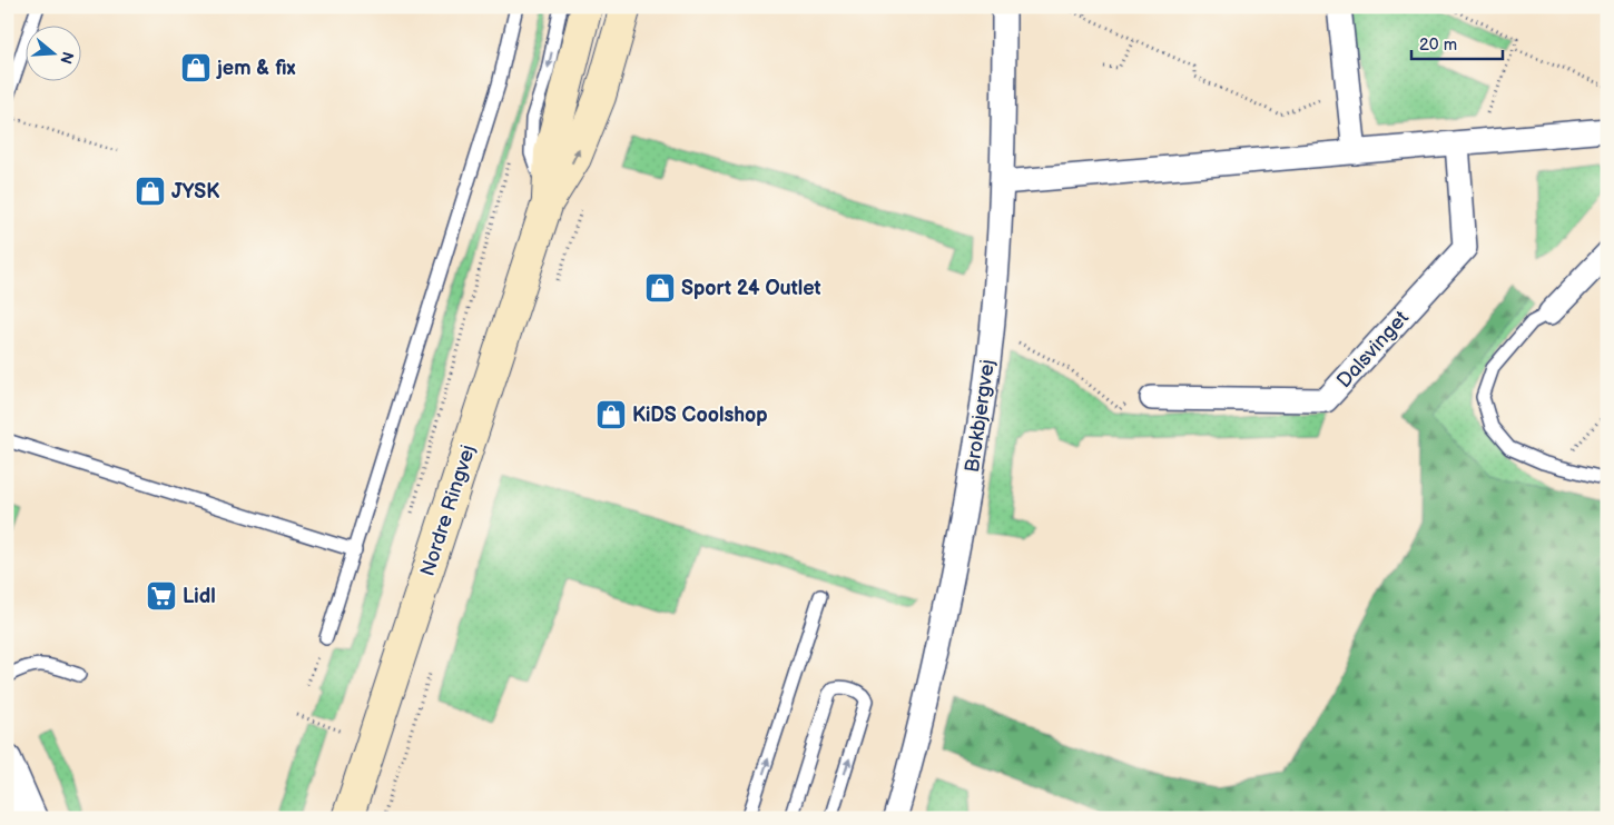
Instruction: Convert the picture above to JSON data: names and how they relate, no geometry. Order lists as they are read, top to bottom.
{
  "streets": {
    "main road": ["Nordre Ringvej"],
    "street": ["Dalsvinget", "Brokbjergvej"]
  },
  "places": {
    "shop": [
      "jem & fix",
      "JYSK",
      "Sport 24 Outlet",
      "KiDS Coolshop"
    ],
    "supermarket": ["Lidl"]
  },
  "scale_bar": "20 m",
  "north": "right"
}
